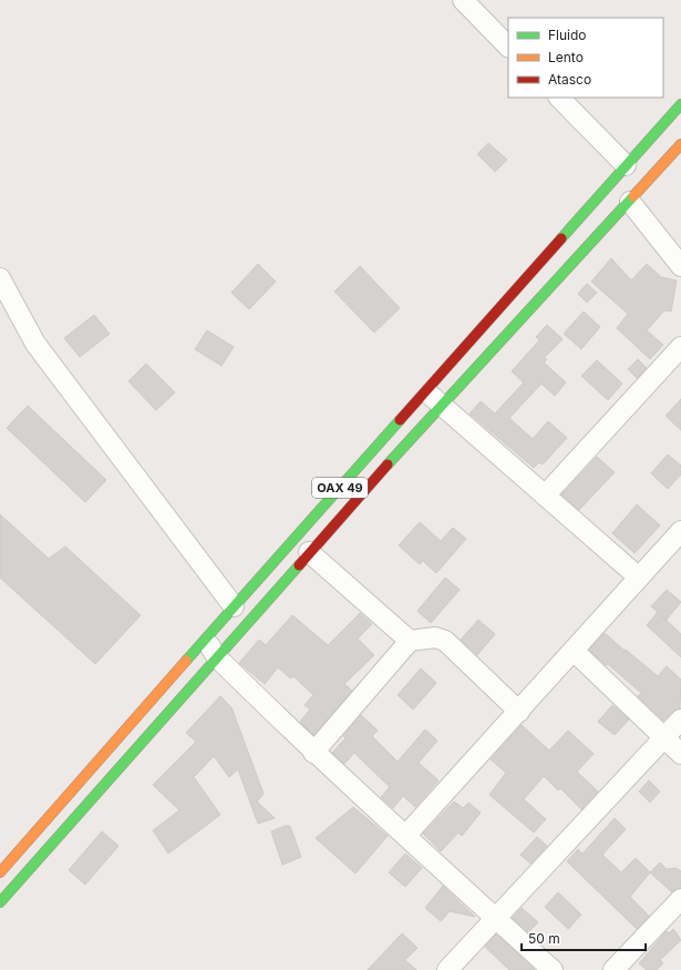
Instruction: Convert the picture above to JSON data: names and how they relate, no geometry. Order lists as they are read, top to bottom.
{
  "streets": {
    "main road": ["OAX 49"]
  },
  "legend": ["Fluido", "Lento", "Atasco"],
  "scale_bar": "50 m"
}
